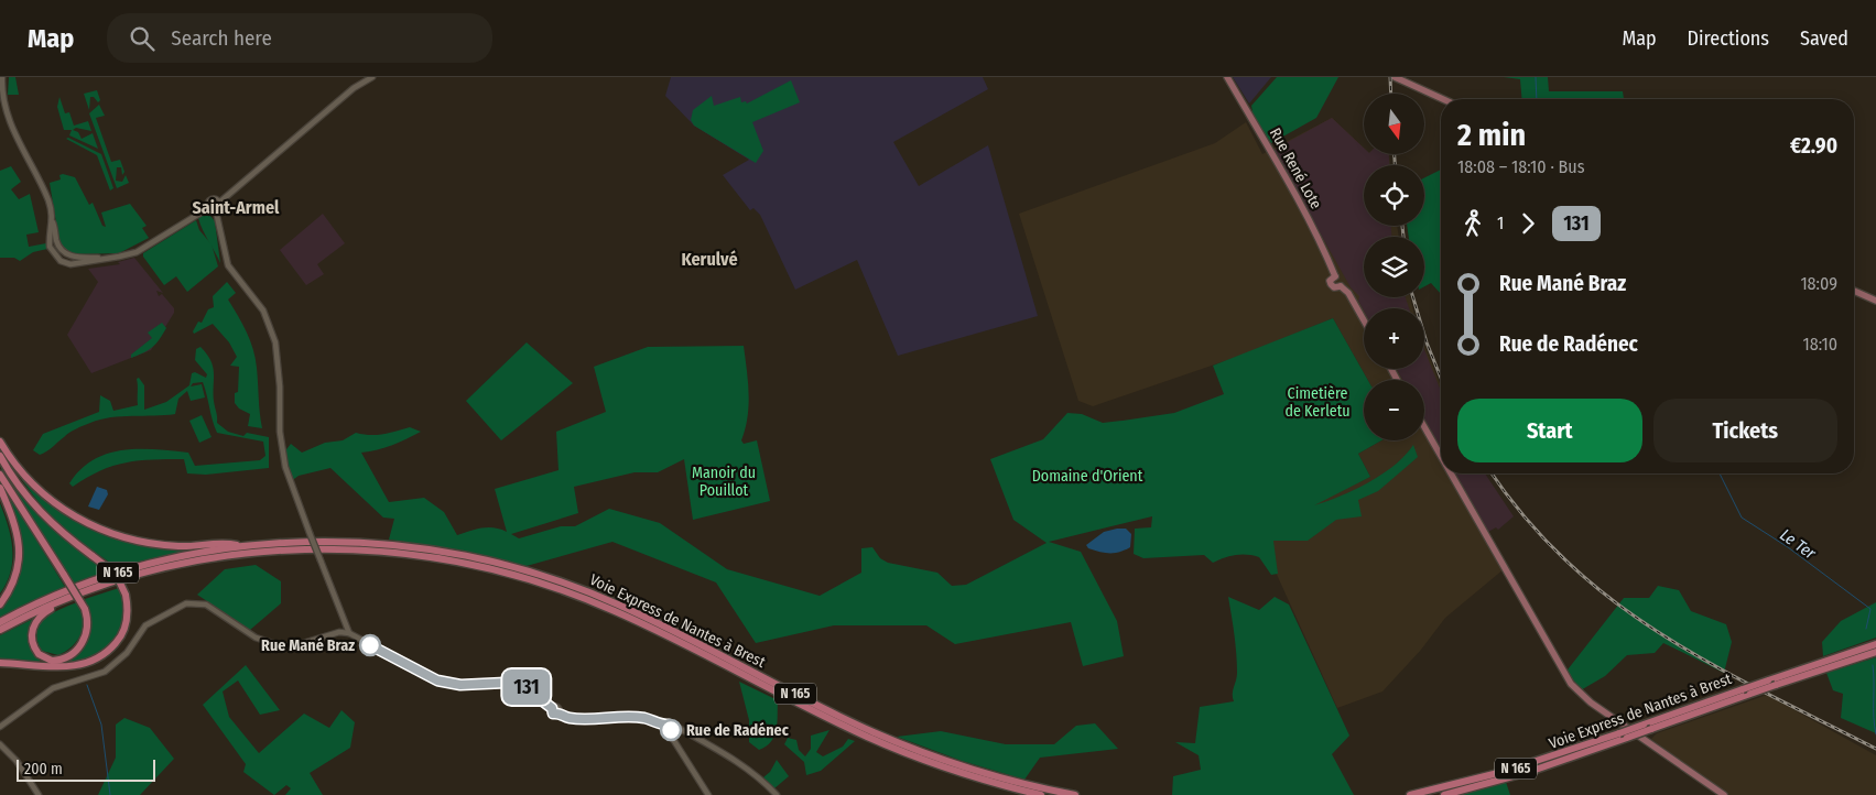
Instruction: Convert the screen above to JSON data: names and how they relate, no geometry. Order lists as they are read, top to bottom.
{
  "streets": {
    "highway": ["N 165", "Voie Express de Nantes à Brest"],
    "main road": ["Rue René Lote"]
  },
  "districts": ["Saint-Armel", "Kerulvé"],
  "water": ["Le Ter"],
  "parks": ["Cimetière de Kerletu", "Manoir du Pouillot", "Domaine d'Orient"],
  "places": ["Rue Mané Braz", "Rue de Radénec"],
  "lines": ["bus line 131"],
  "scale_bar": "200 m",
  "north": "bottom",
  "page": {
    "header": "Map",
    "search": "Search here",
    "nav": ["Map", "Directions", "Saved"],
    "on_map": "131",
    "map_buttons": ["+", "−"],
    "heading": ["2 min", "18:08 – 18:10 · Bus", "€2.90"],
    "legs": ["1", "131"],
    "list": [
      {
        "name": "Rue Mané Braz",
        "value": "18:09"
      },
      {
        "name": "Rue de Radénec",
        "value": "18:10"
      }
    ],
    "buttons": ["Start", "Tickets"],
    "scale": "200 m"
  }
}
